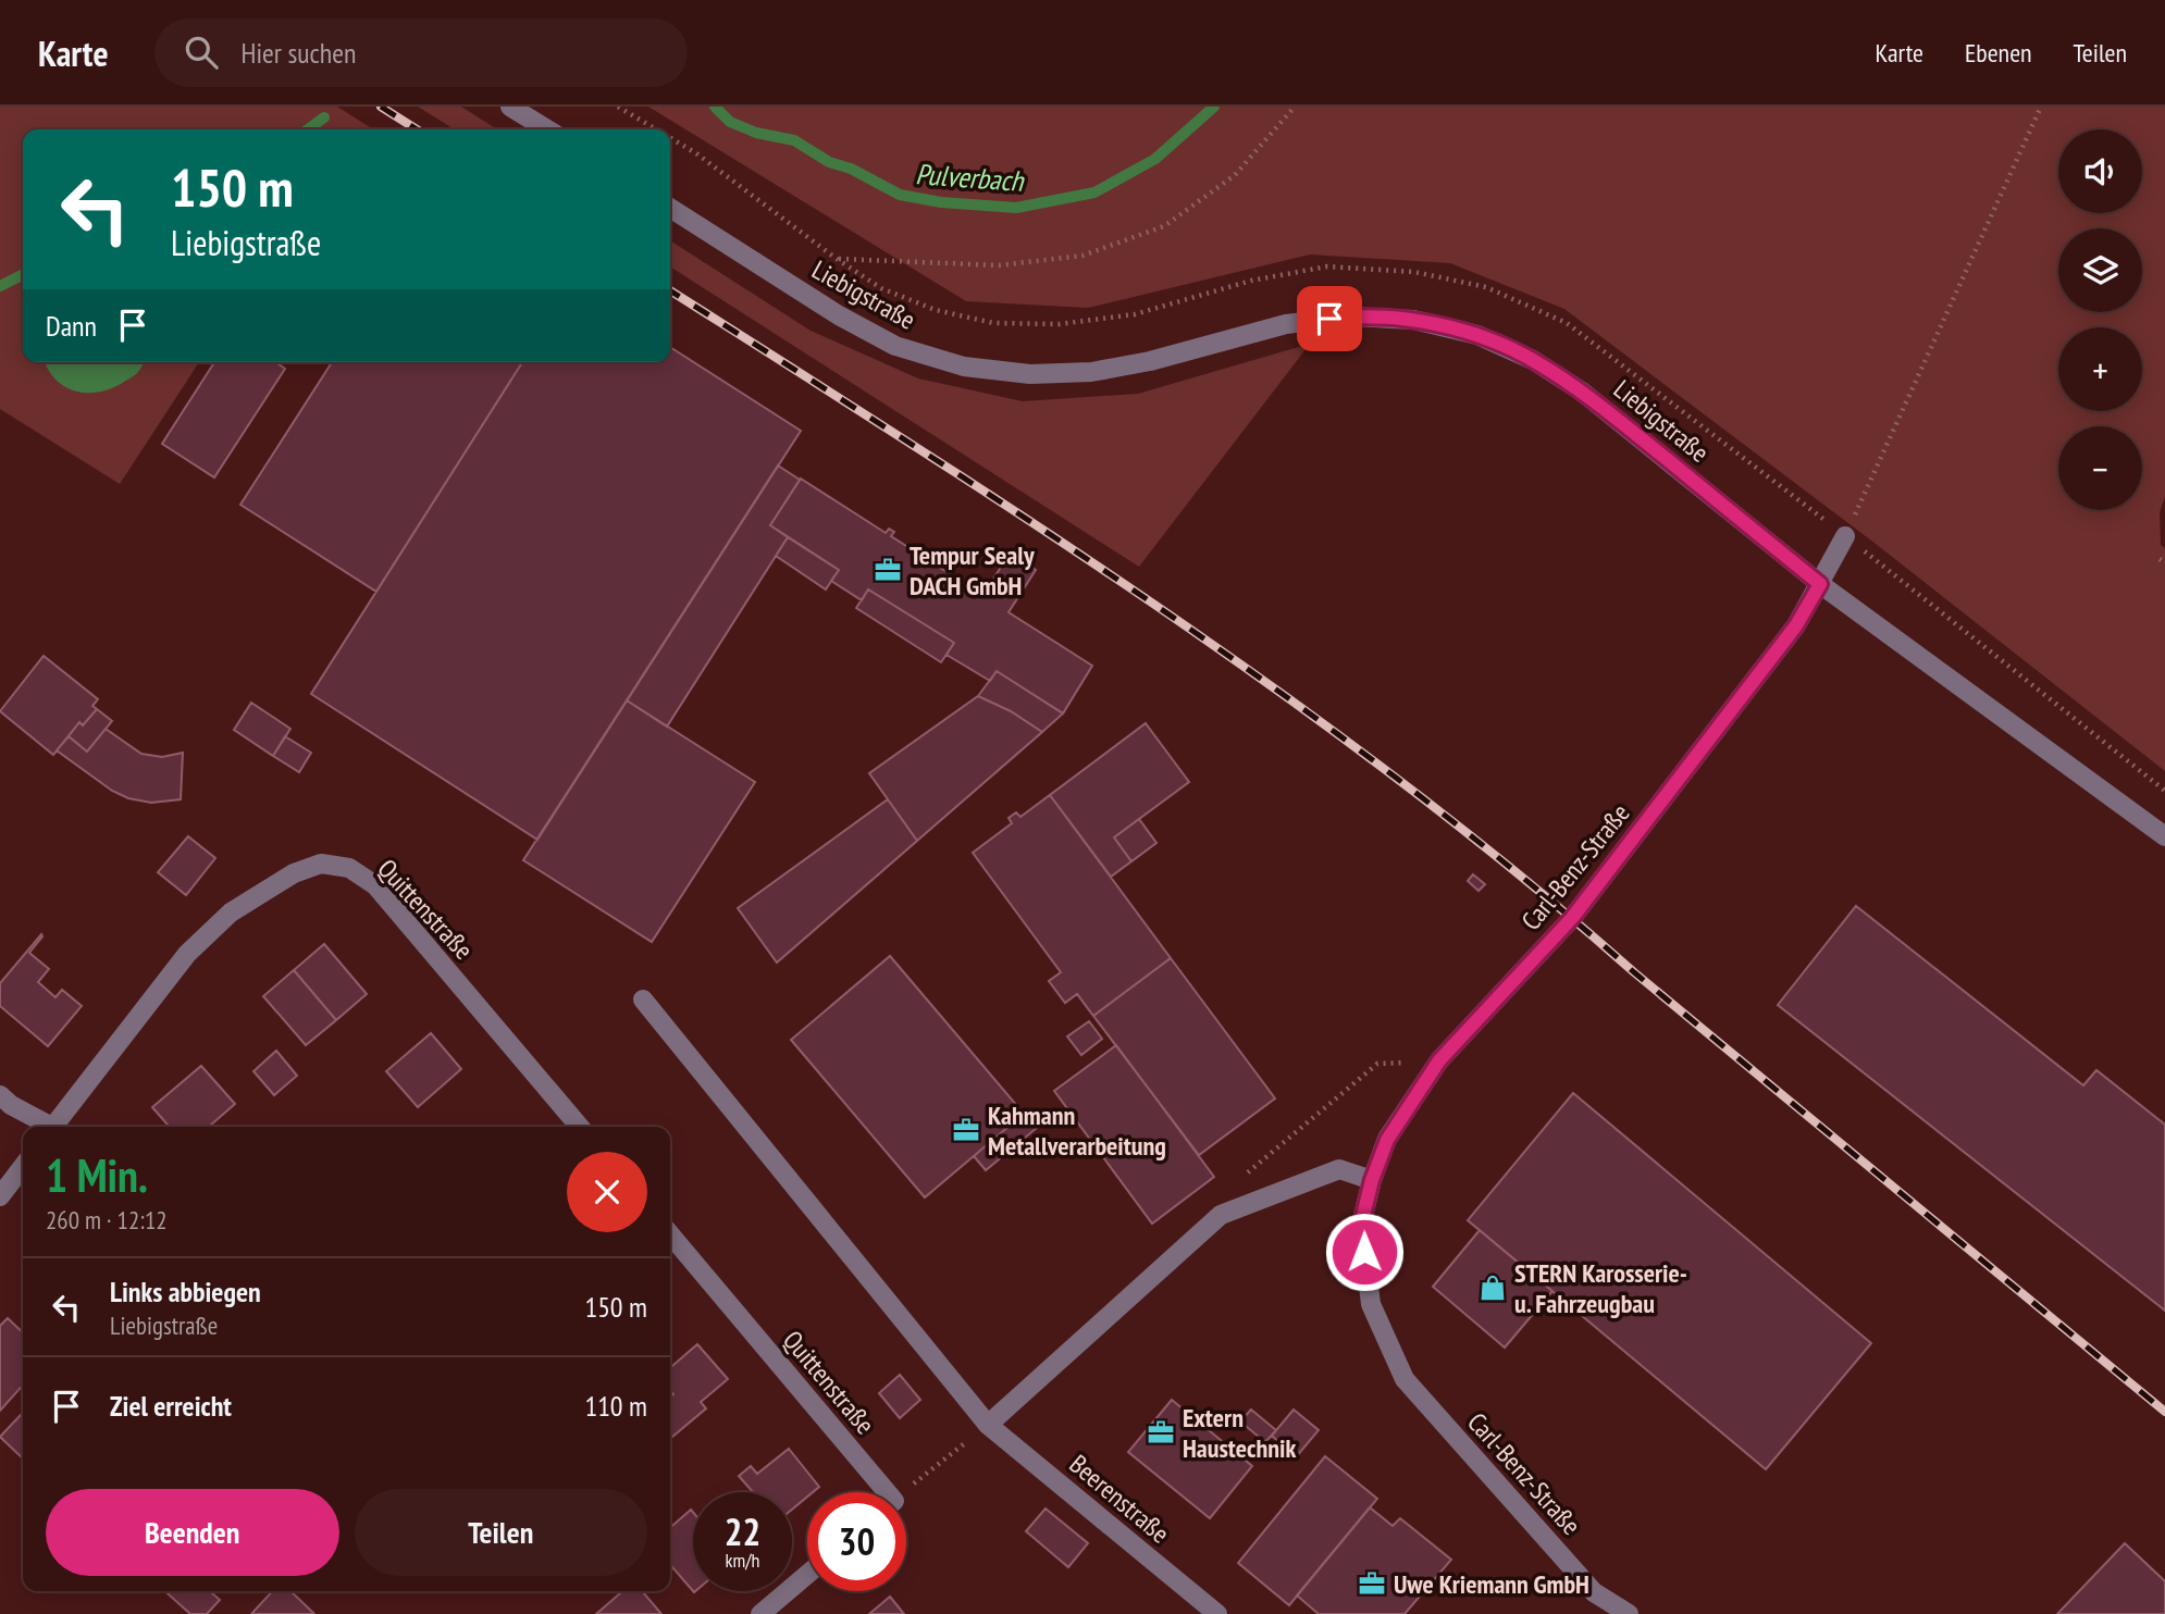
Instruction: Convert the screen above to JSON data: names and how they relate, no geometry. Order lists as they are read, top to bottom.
{
  "streets": {
    "street": [
      "Liebigstraße",
      "Carl-Benz-Straße",
      "Quittenstraße",
      "Beerenstraße"
    ]
  },
  "crossings": [
    ["Liebigstraße", "Carl-Benz-Straße"]
  ],
  "water": ["Pulverbach"],
  "places": {
    "office": [
      "Tempur Sealy DACH GmbH",
      "Kahmann Metallverarbeitung",
      "Extern Haustechnik",
      "Uwe Kriemann GmbH"
    ],
    "shop": ["STERN Karosserie- u. Fahrzeugbau"]
  },
  "page": {
    "header": "Karte",
    "search": "Hier suchen",
    "nav": ["Karte", "Ebenen", "Teilen"],
    "map_buttons": ["+", "−"],
    "turn": ["150 m", "Liebigstraße"],
    "then": "Dann",
    "heading": ["1 Min.", "260 m · 12:12"],
    "list": [
      {
        "name": "Links abbiegen",
        "note": "Liebigstraße",
        "value": "150 m"
      },
      {
        "name": "Ziel erreicht",
        "value": "110 m"
      }
    ],
    "buttons": ["Beenden", "Teilen"],
    "speed": "22 km/h",
    "limit": "30"
  }
}
